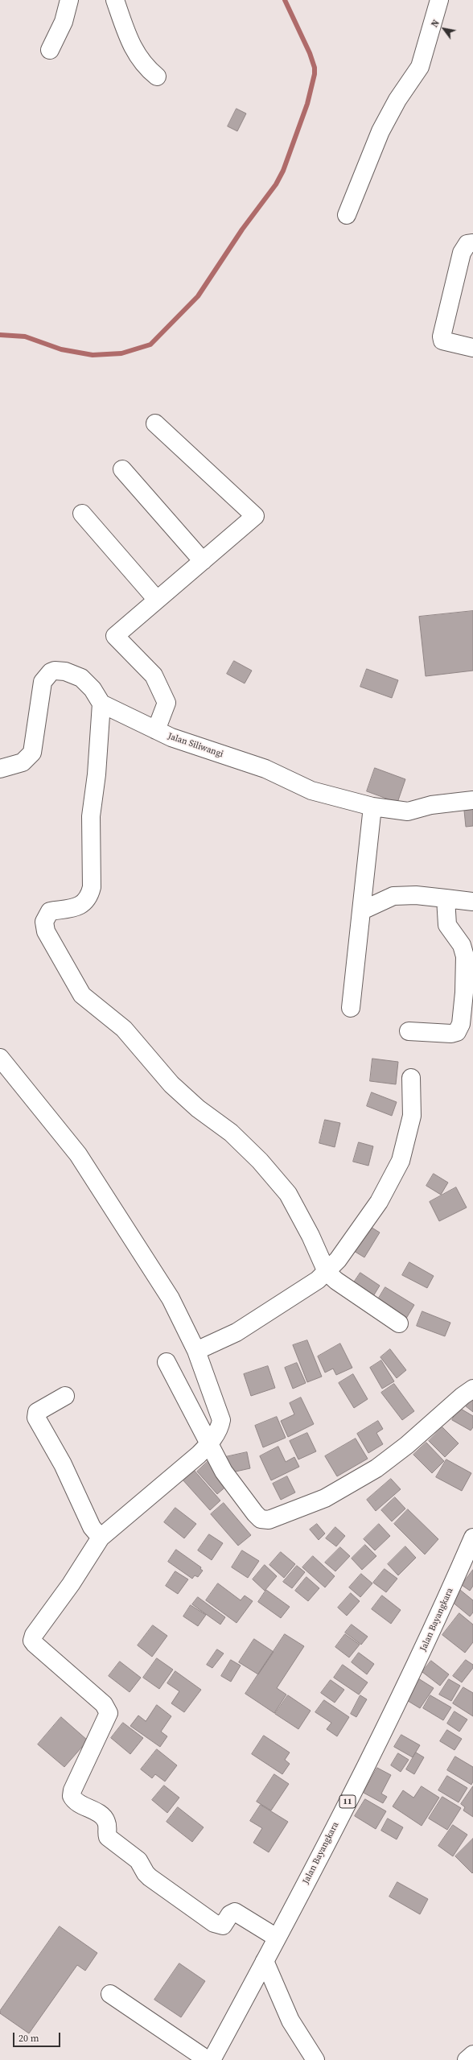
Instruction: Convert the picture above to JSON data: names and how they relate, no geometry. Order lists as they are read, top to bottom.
{
  "streets": {
    "main road": ["Jalan Siliwangi", "Jalan Bayangkara", "11"]
  },
  "scale_bar": "20 m",
  "north": "top left"
}
